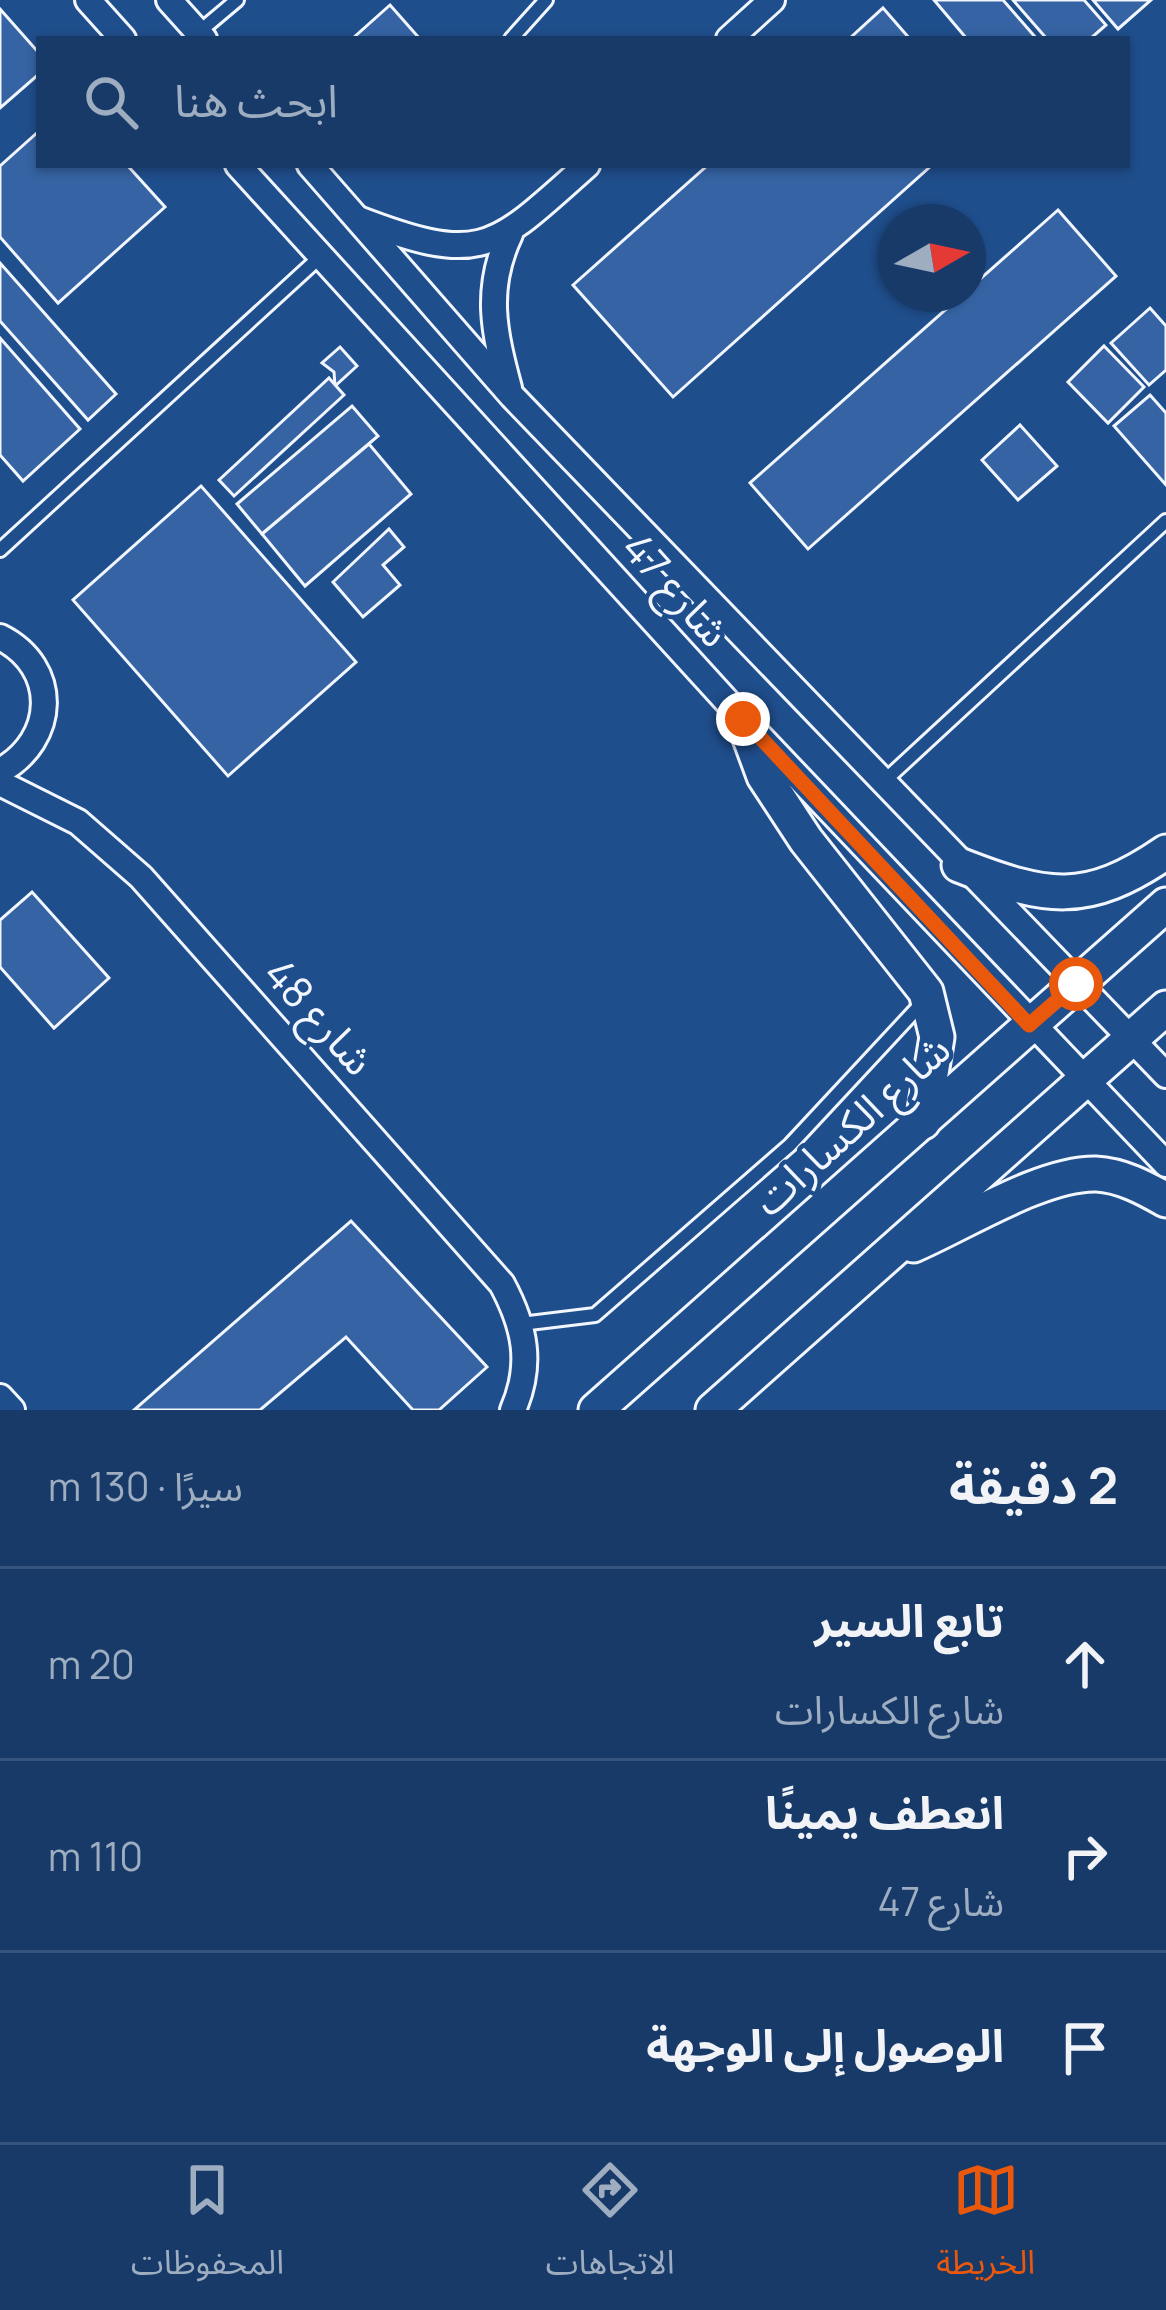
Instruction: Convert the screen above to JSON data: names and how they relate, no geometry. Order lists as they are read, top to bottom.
{
  "streets": {
    "street": ["شارع 47", "شارع 48", "شارع الكسارات"]
  },
  "crossings": [
    ["شارع 47", "شارع الكسارات"]
  ],
  "north": "right",
  "page": {
    "search": "ابحث هنا",
    "heading": ["2 دقيقة", "سيرًا · 130 m"],
    "list": [
      ["تابع السير", "شارع الكسارات", "20 m"],
      ["انعطف يمينًا", "شارع 47", "110 m"],
      "الوصول إلى الوجهة"
    ],
    "nav": ["الخريطة", "الاتجاهات", "المحفوظات"]
  }
}
